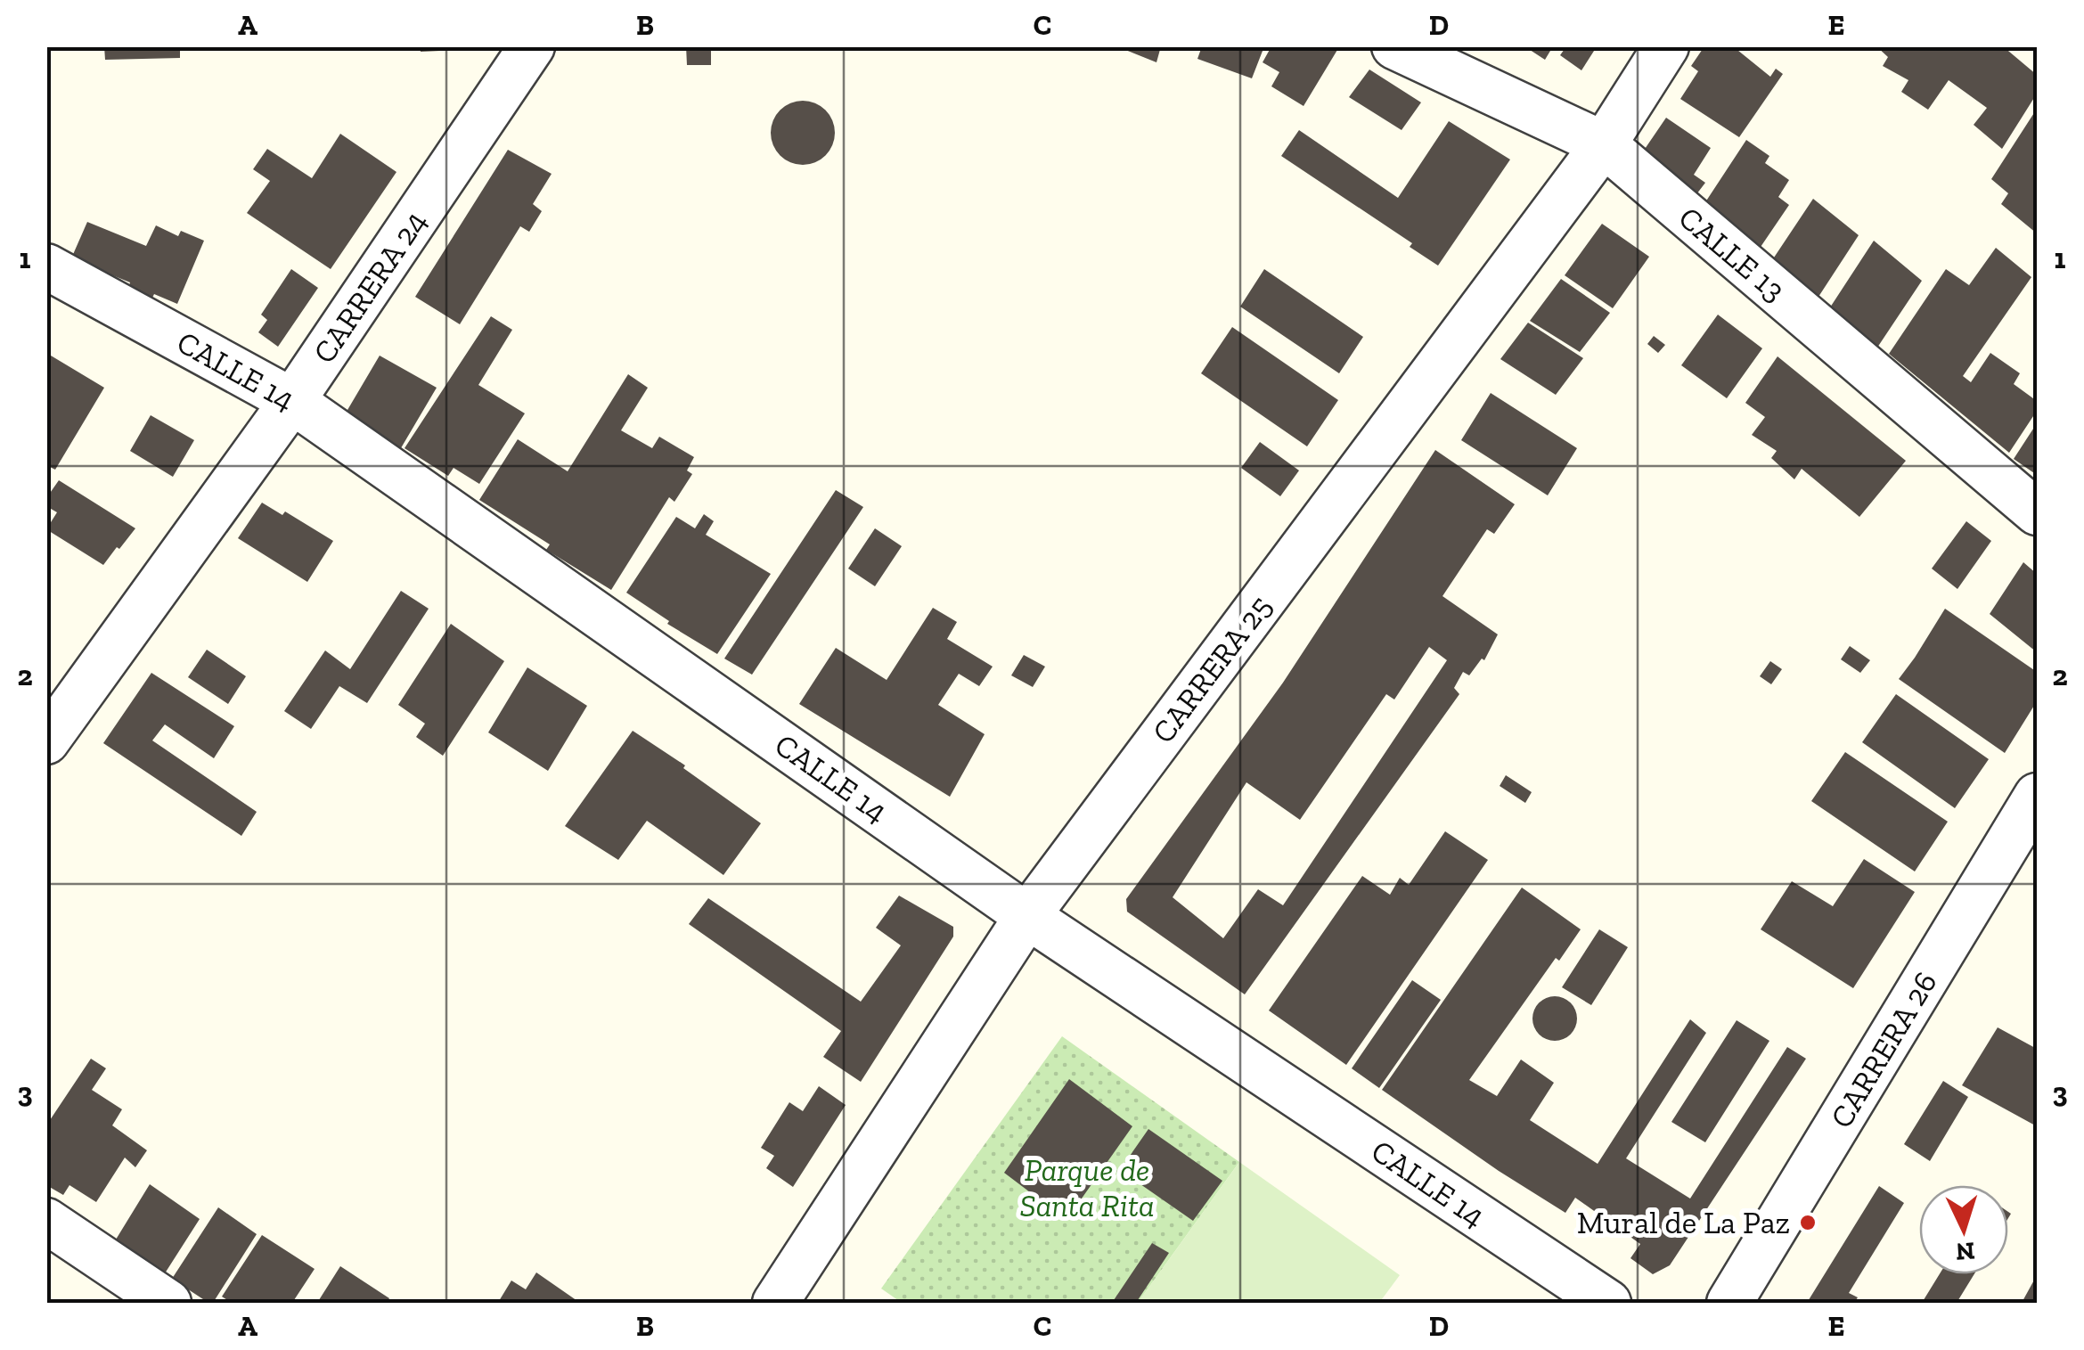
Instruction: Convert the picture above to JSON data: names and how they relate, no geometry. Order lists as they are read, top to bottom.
{
  "streets": {
    "street": [
      "CALLE 13",
      "CARRERA 24",
      "CALLE 14",
      "CARRERA 25",
      "CARRERA 26"
    ]
  },
  "crossings": [
    ["CALLE 13", "CARRERA 25"],
    ["CARRERA 24", "CALLE 14"],
    ["CALLE 14", "CARRERA 25"]
  ],
  "parks": ["Parque de Santa Rita"],
  "places": ["Mural de La Paz"],
  "north": "bottom",
  "grid": {
    "columns": [
      "A",
      "B",
      "C",
      "D",
      "E"
    ],
    "rows": ["1", "2", "3"]
  }
}
